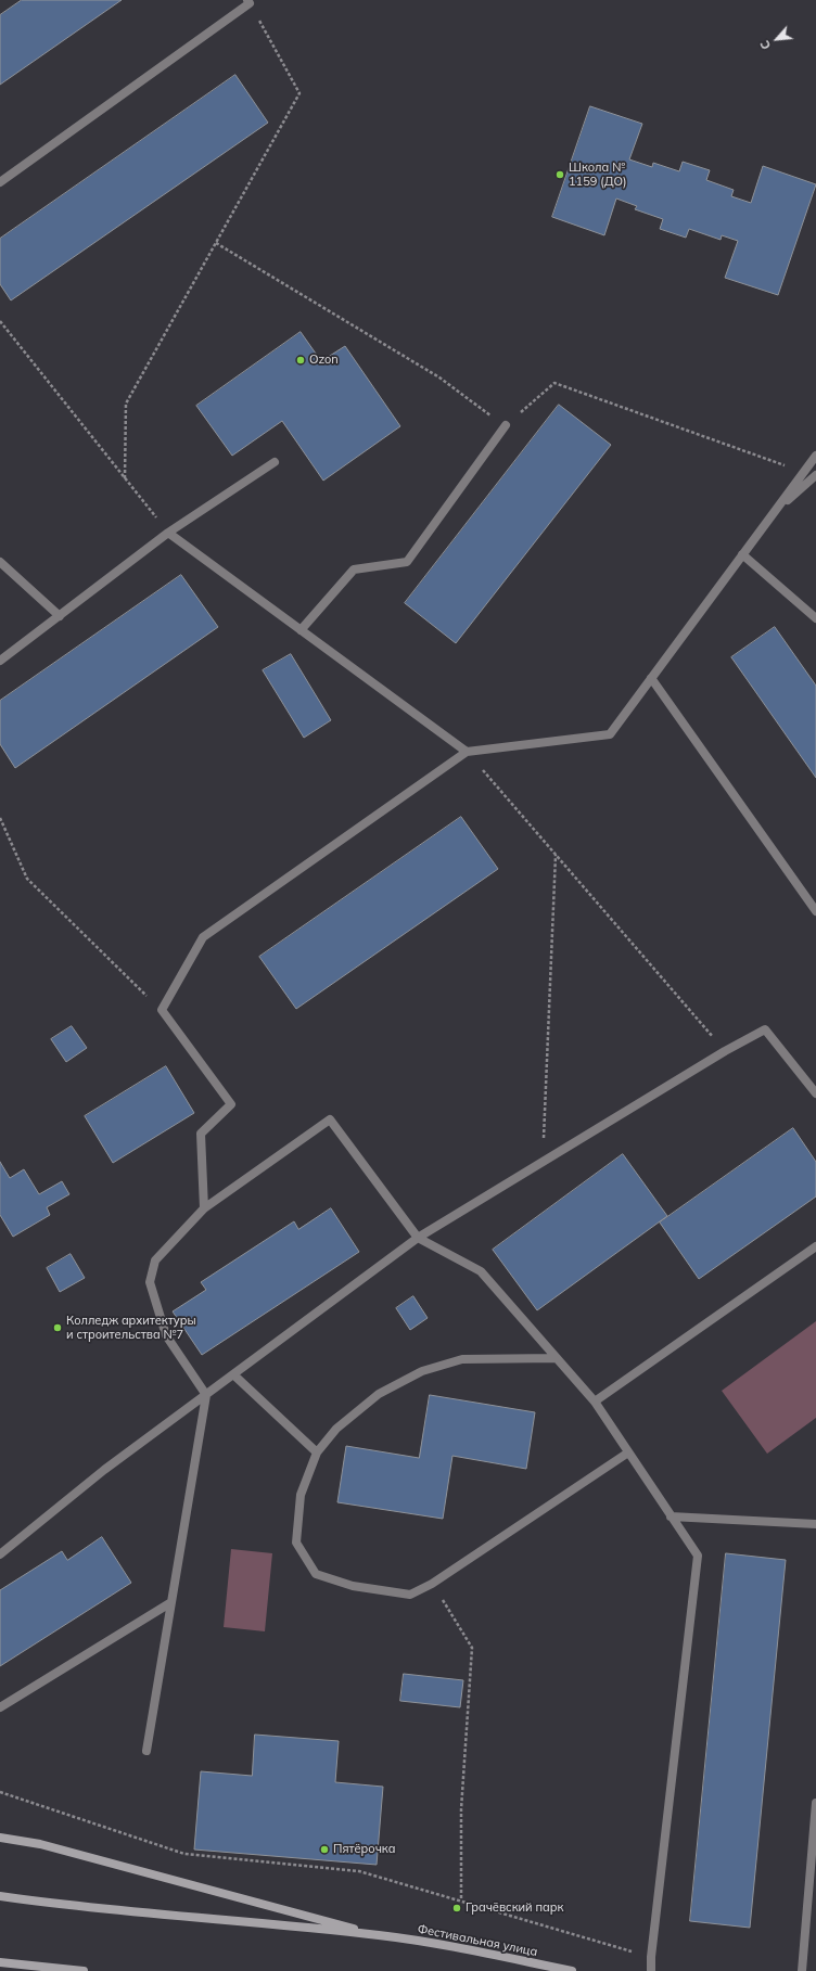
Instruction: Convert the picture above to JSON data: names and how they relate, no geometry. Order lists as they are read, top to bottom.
{
  "streets": {
    "main road": ["Фестивальная улица"]
  },
  "places": [
    "Школа № 1159 (ДО)",
    "Ozon",
    "Колледж архитектуры и строительства №7",
    "Пятёрочка",
    "Грачёвский парк"
  ],
  "north": "bottom left"
}
